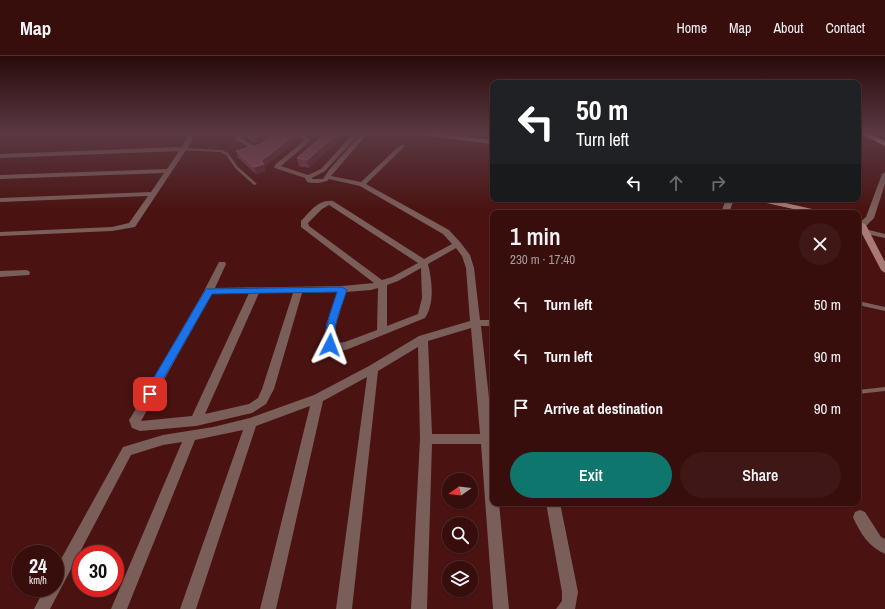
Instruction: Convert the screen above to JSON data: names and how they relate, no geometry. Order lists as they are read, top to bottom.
{
  "north": "left",
  "page": {
    "header": "Map",
    "nav": [
      "Home",
      "Map",
      "About",
      "Contact"
    ],
    "turn": ["50 m", "Turn left"],
    "heading": ["1 min", "230 m · 17:40"],
    "list": [
      {
        "name": "Turn left",
        "value": "50 m"
      },
      {
        "name": "Turn left",
        "value": "90 m"
      },
      {
        "name": "Arrive at destination",
        "value": "90 m"
      }
    ],
    "buttons": ["Exit", "Share"],
    "speed": "24 km/h",
    "limit": "30"
  }
}
